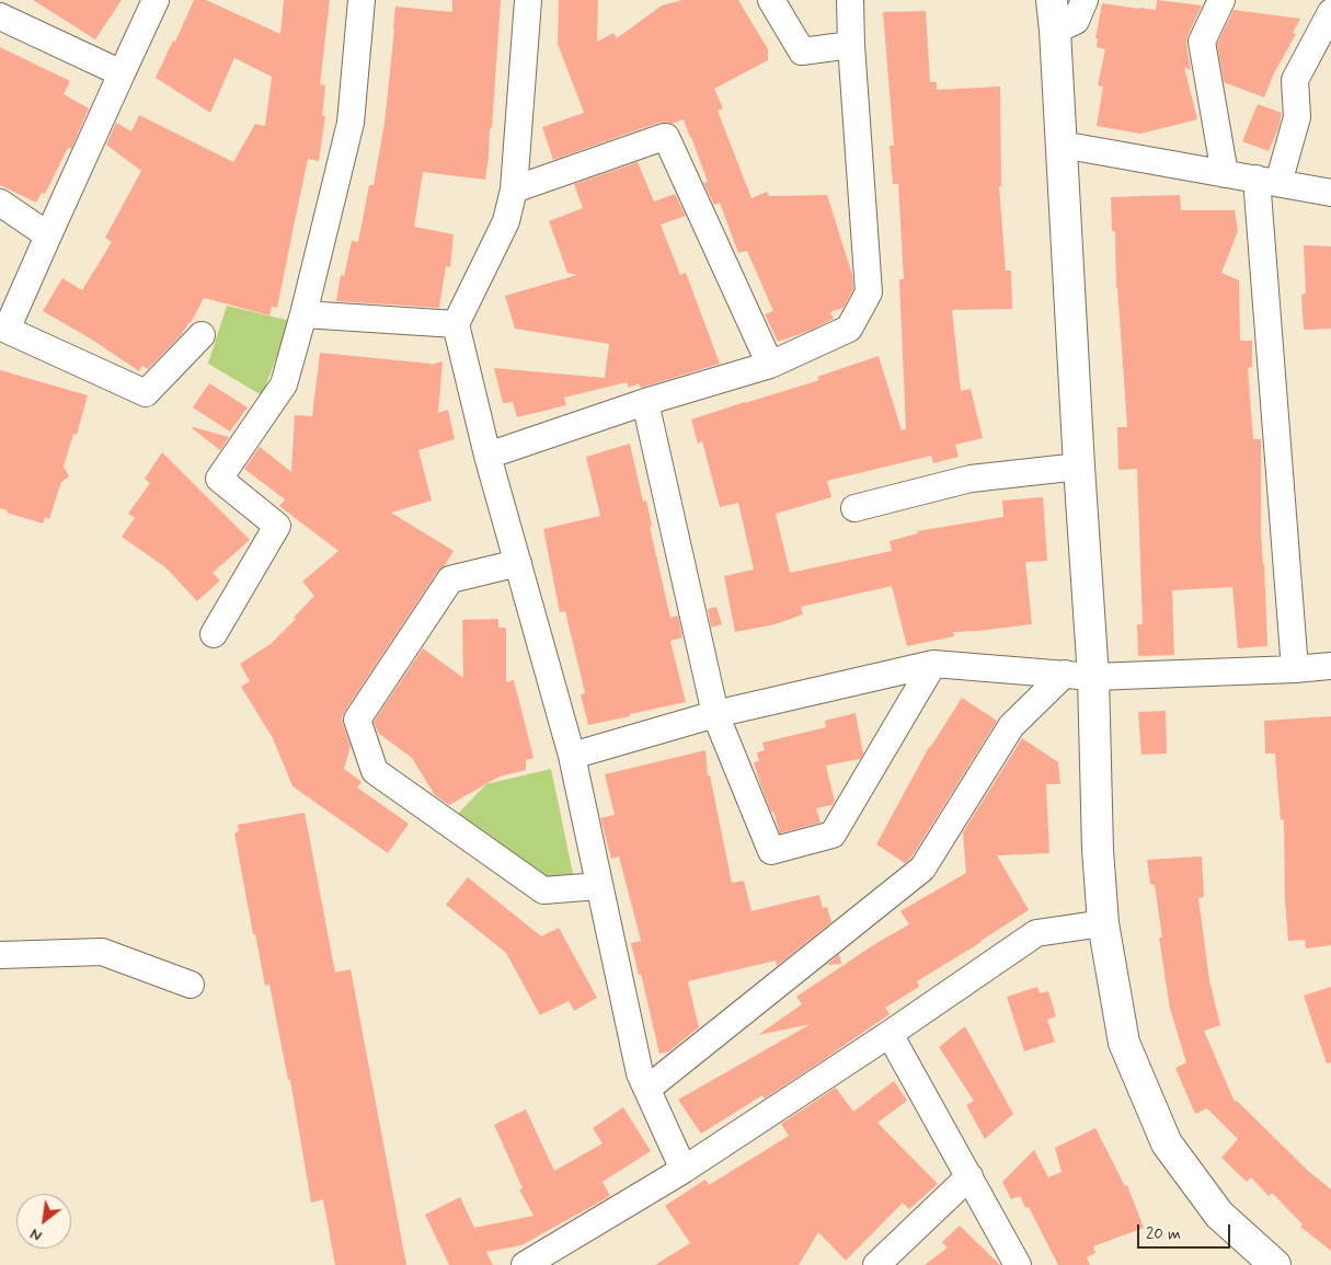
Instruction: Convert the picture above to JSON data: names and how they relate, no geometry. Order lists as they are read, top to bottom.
{
  "scale_bar": "20 m",
  "north": "bottom left"
}
